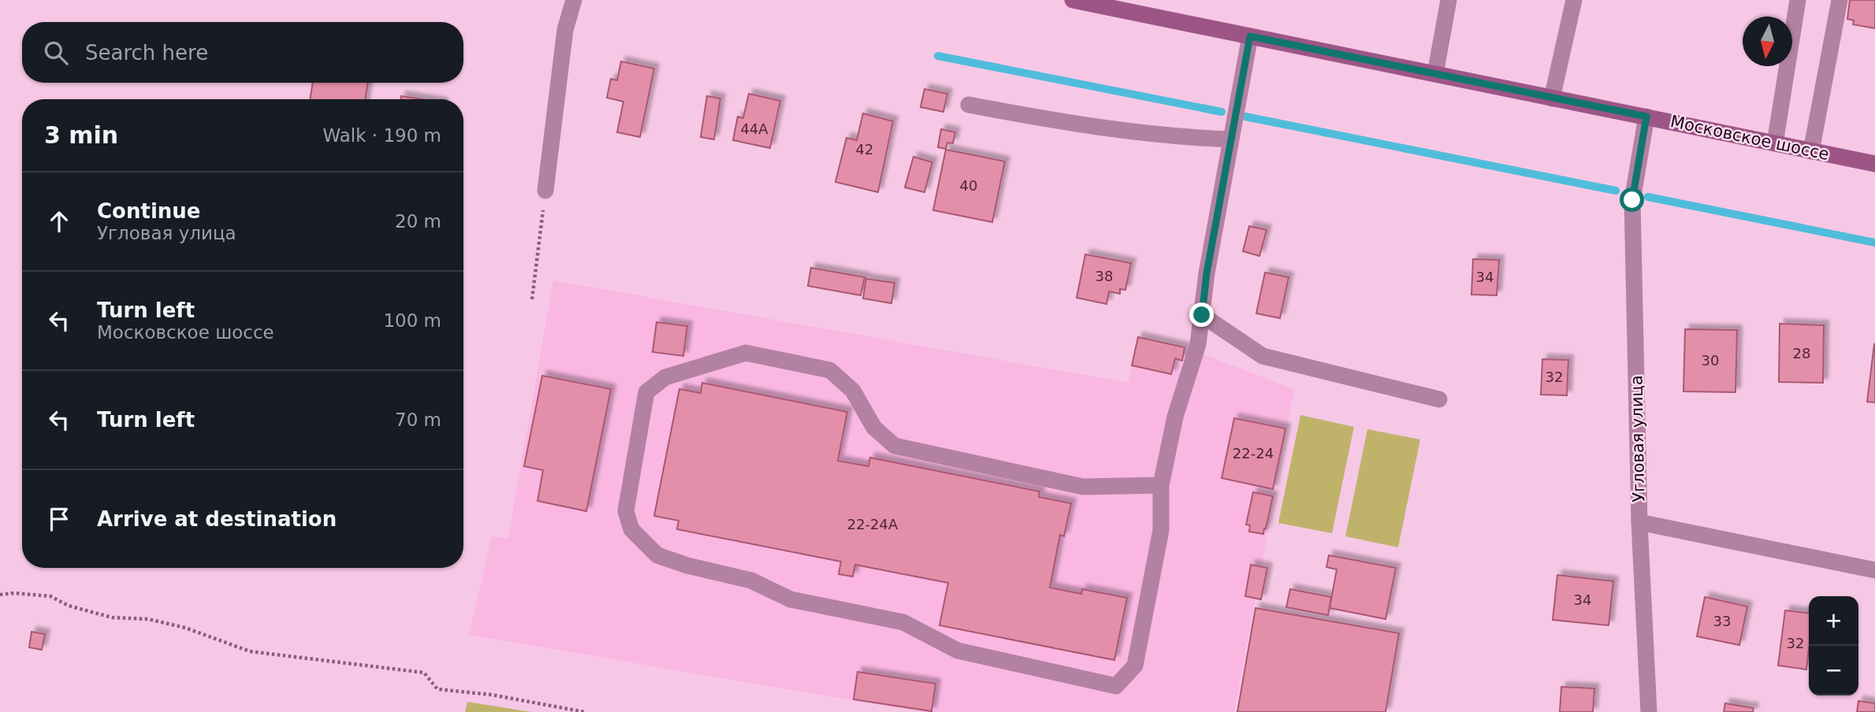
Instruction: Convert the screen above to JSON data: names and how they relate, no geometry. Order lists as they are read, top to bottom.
{
  "streets": {
    "main road": ["Московское шоссе"],
    "street": ["Угловая улица"]
  },
  "crossings": [
    ["Московское шоссе", "Угловая улица"]
  ],
  "house_numbers": [
    "44А",
    "42",
    "40",
    "38",
    "34",
    "28",
    "30",
    "32",
    "22-24",
    "22-24А",
    "34",
    "33",
    "32"
  ],
  "north": "bottom",
  "page": {
    "search": "Search here",
    "heading": ["3 min", "Walk · 190 m"],
    "list": [
      ["Continue", "Угловая улица", "20 m"],
      ["Turn left", "Московское шоссе", "100 m"],
      ["Turn left", "70 m"],
      "Arrive at destination"
    ],
    "map_buttons": ["+", "−"]
  }
}
